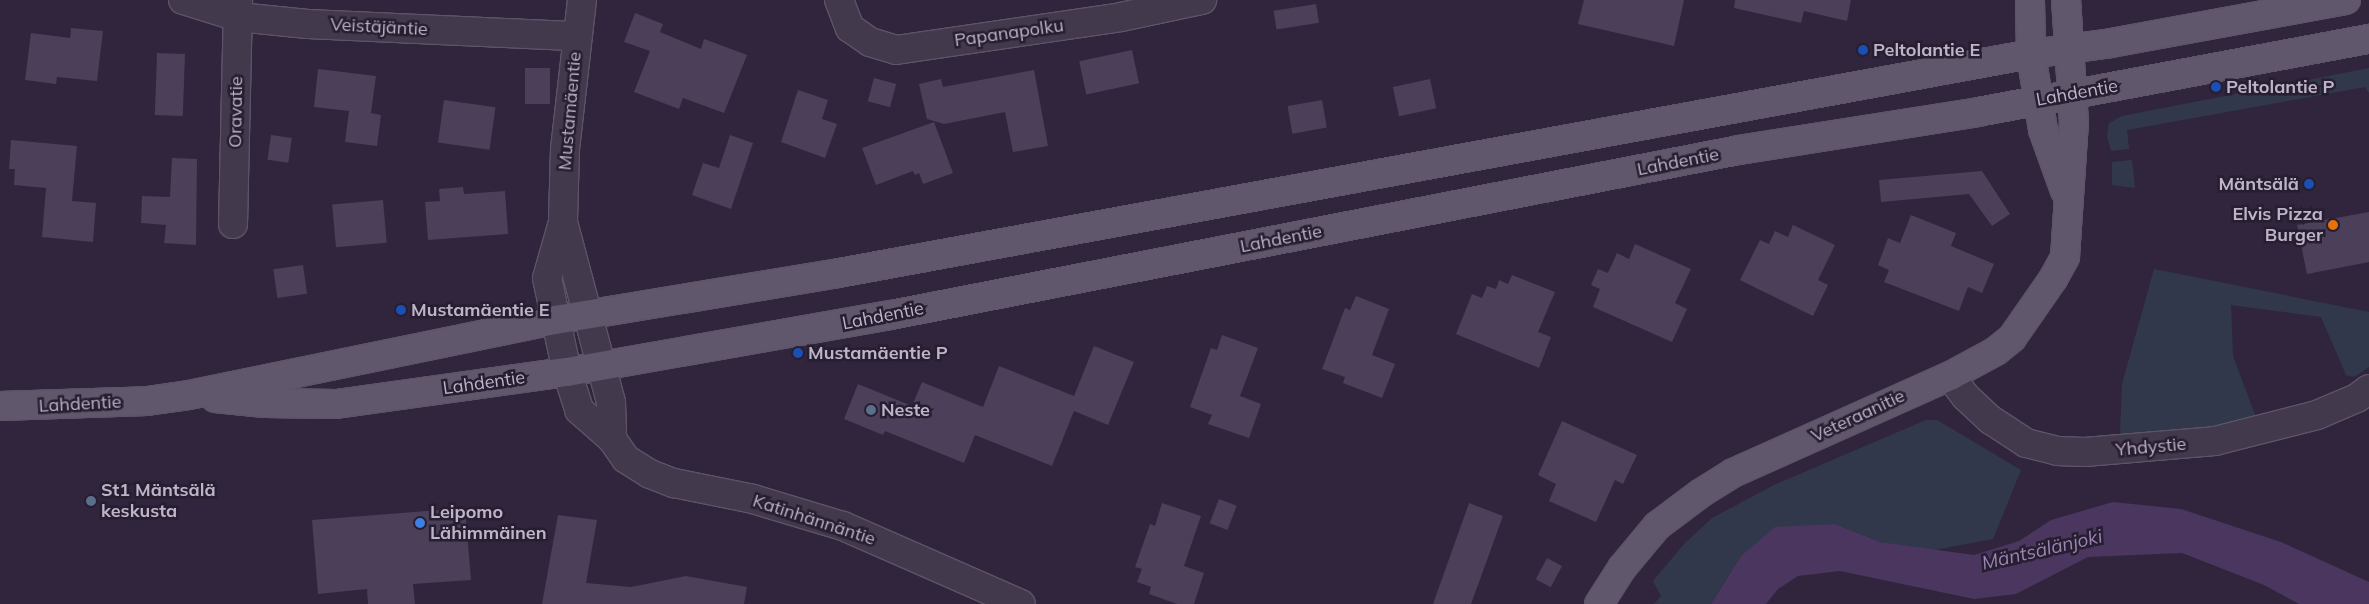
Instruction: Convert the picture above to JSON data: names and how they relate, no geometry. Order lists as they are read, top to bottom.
{
  "streets": {
    "main road": ["Lahdentie", "Veteraanitie"],
    "street": [
      "Veistäjäntie",
      "Papanapolku",
      "Mustamäentie",
      "Oravatie",
      "Yhdystie",
      "Katinhännäntie"
    ]
  },
  "crossings": [
    ["Veistäjäntie", "Mustamäentie"],
    ["Veistäjäntie", "Oravatie"],
    ["Lahdentie", "Mustamäentie"],
    ["Lahdentie", "Veteraanitie"],
    ["Lahdentie", "Katinhännäntie"],
    ["Mustamäentie", "Katinhännäntie"],
    ["Veteraanitie", "Yhdystie"]
  ],
  "water": ["Mäntsälänjoki"],
  "places": [
    "Peltolantie E",
    "Peltolantie P",
    "Mäntsälä",
    "Elvis Pizza Burger",
    "Mustamäentie E",
    "Mustamäentie P",
    "Neste",
    "St1 Mäntsälä keskusta",
    "Leipomo Lähimmäinen"
  ]
}
